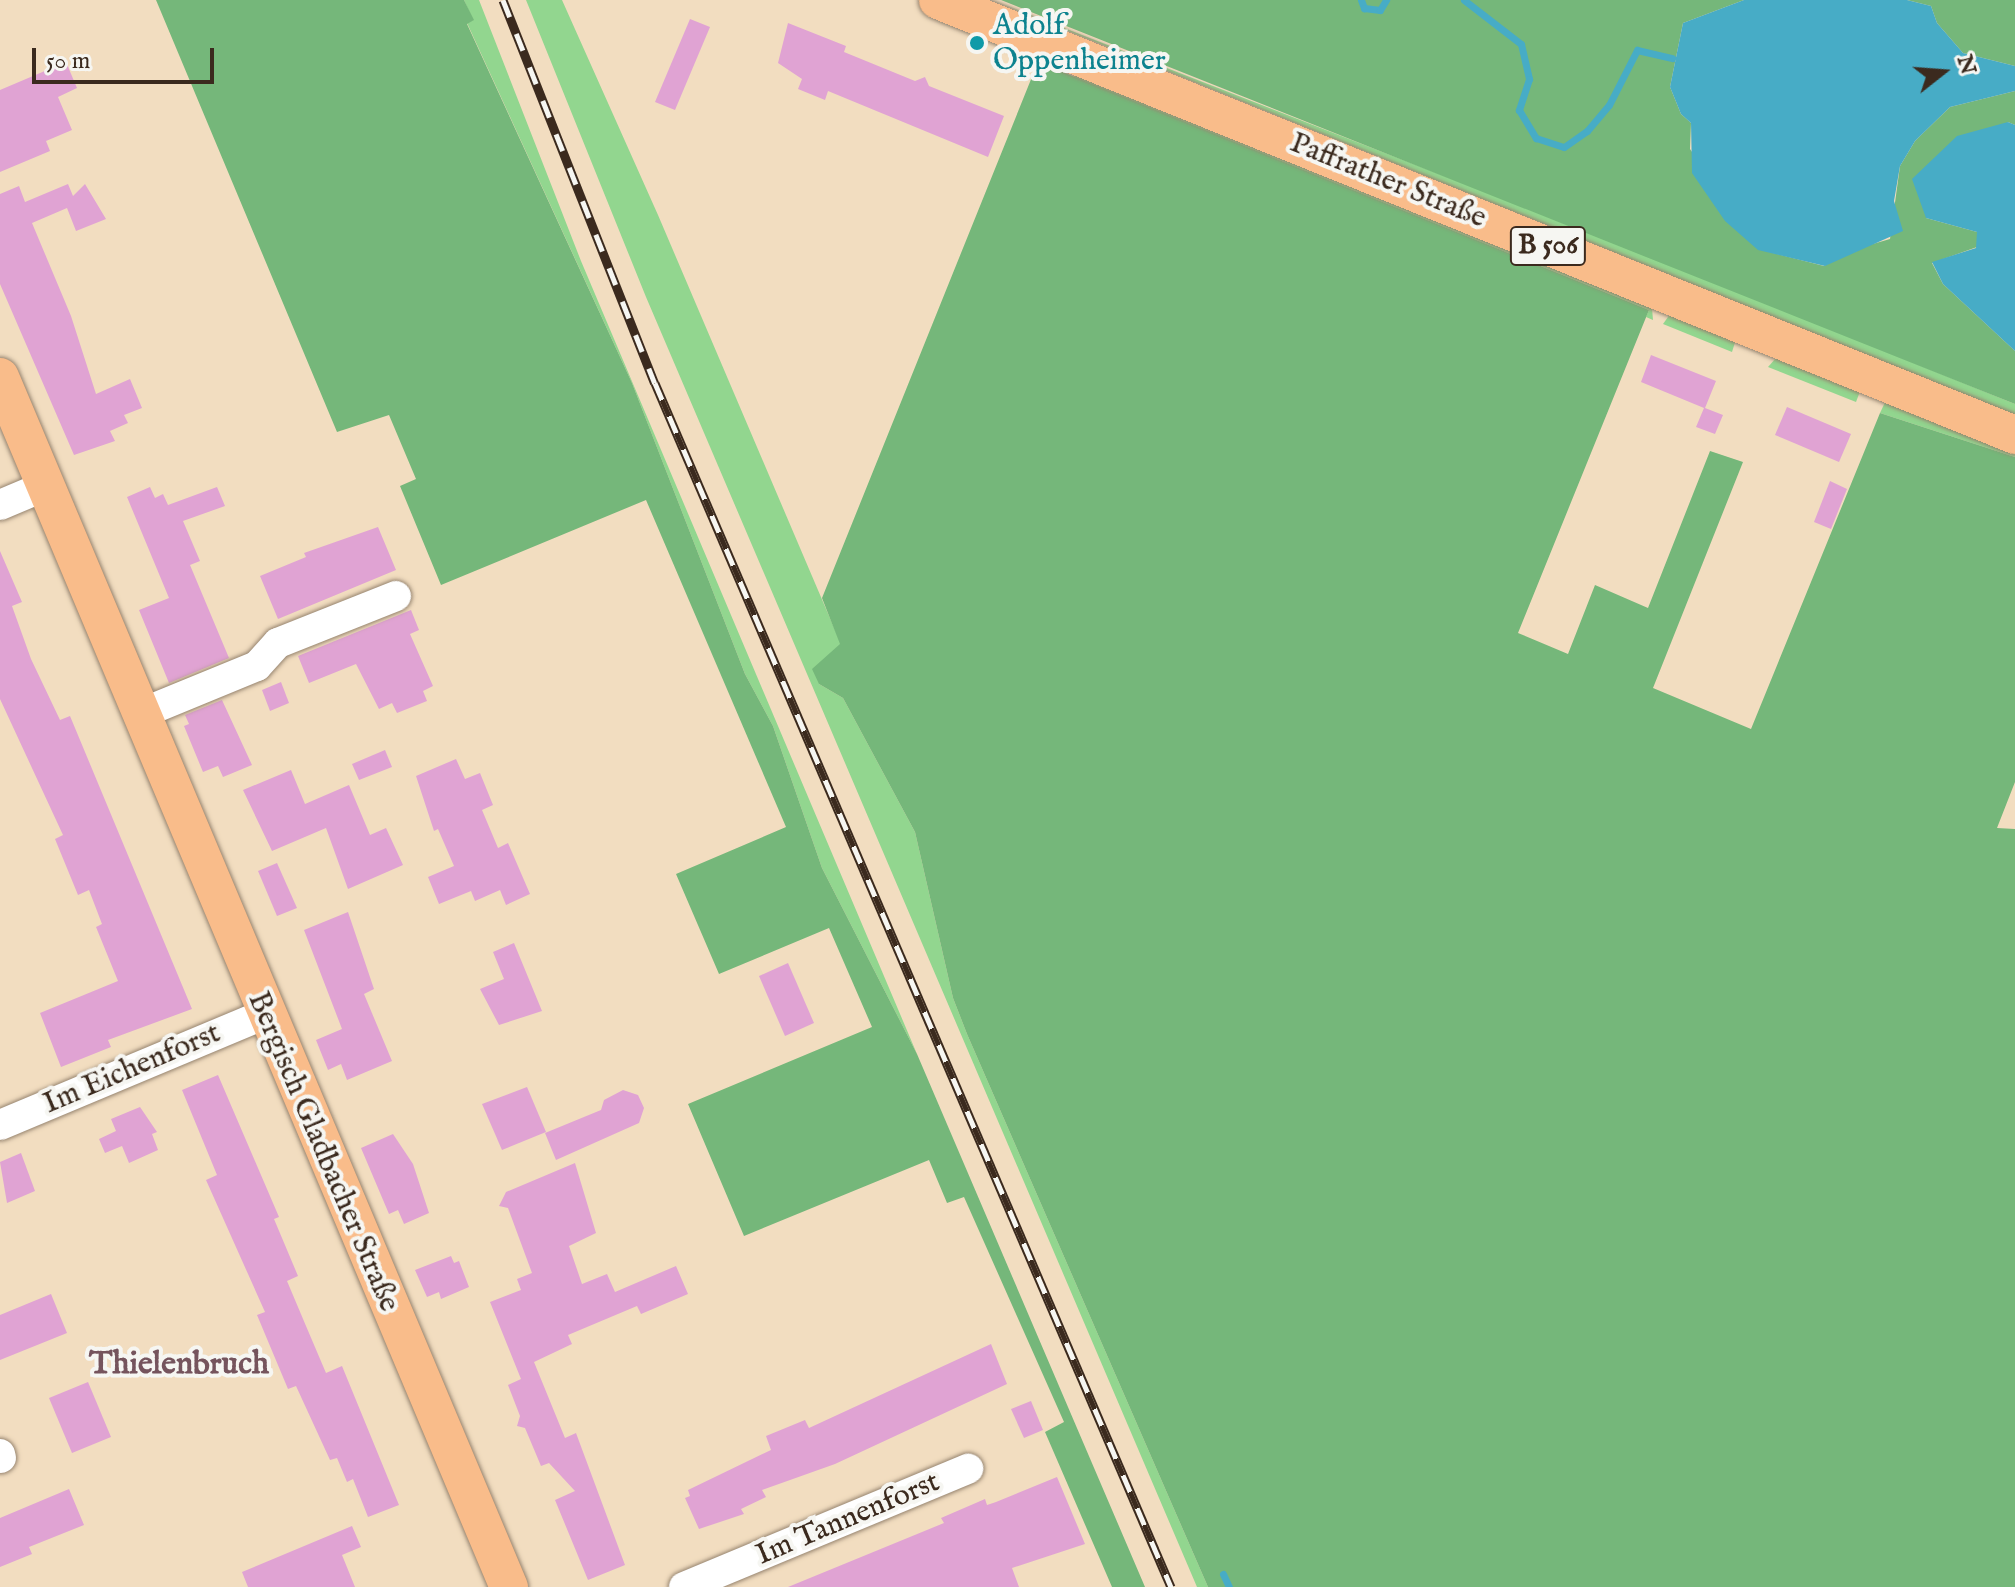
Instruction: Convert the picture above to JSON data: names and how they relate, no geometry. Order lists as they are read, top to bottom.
{
  "streets": {
    "main road": ["Paffrather Straße", "B 506", "Bergisch Gladbacher Straße"],
    "street": ["Im Eichenforst", "Im Tannenforst"]
  },
  "crossings": [
    ["Im Eichenforst", "Bergisch Gladbacher Straße"]
  ],
  "districts": ["Thielenbruch"],
  "places": ["Adolf Oppenheimer"],
  "scale_bar": "50 m",
  "north": "right"
}
